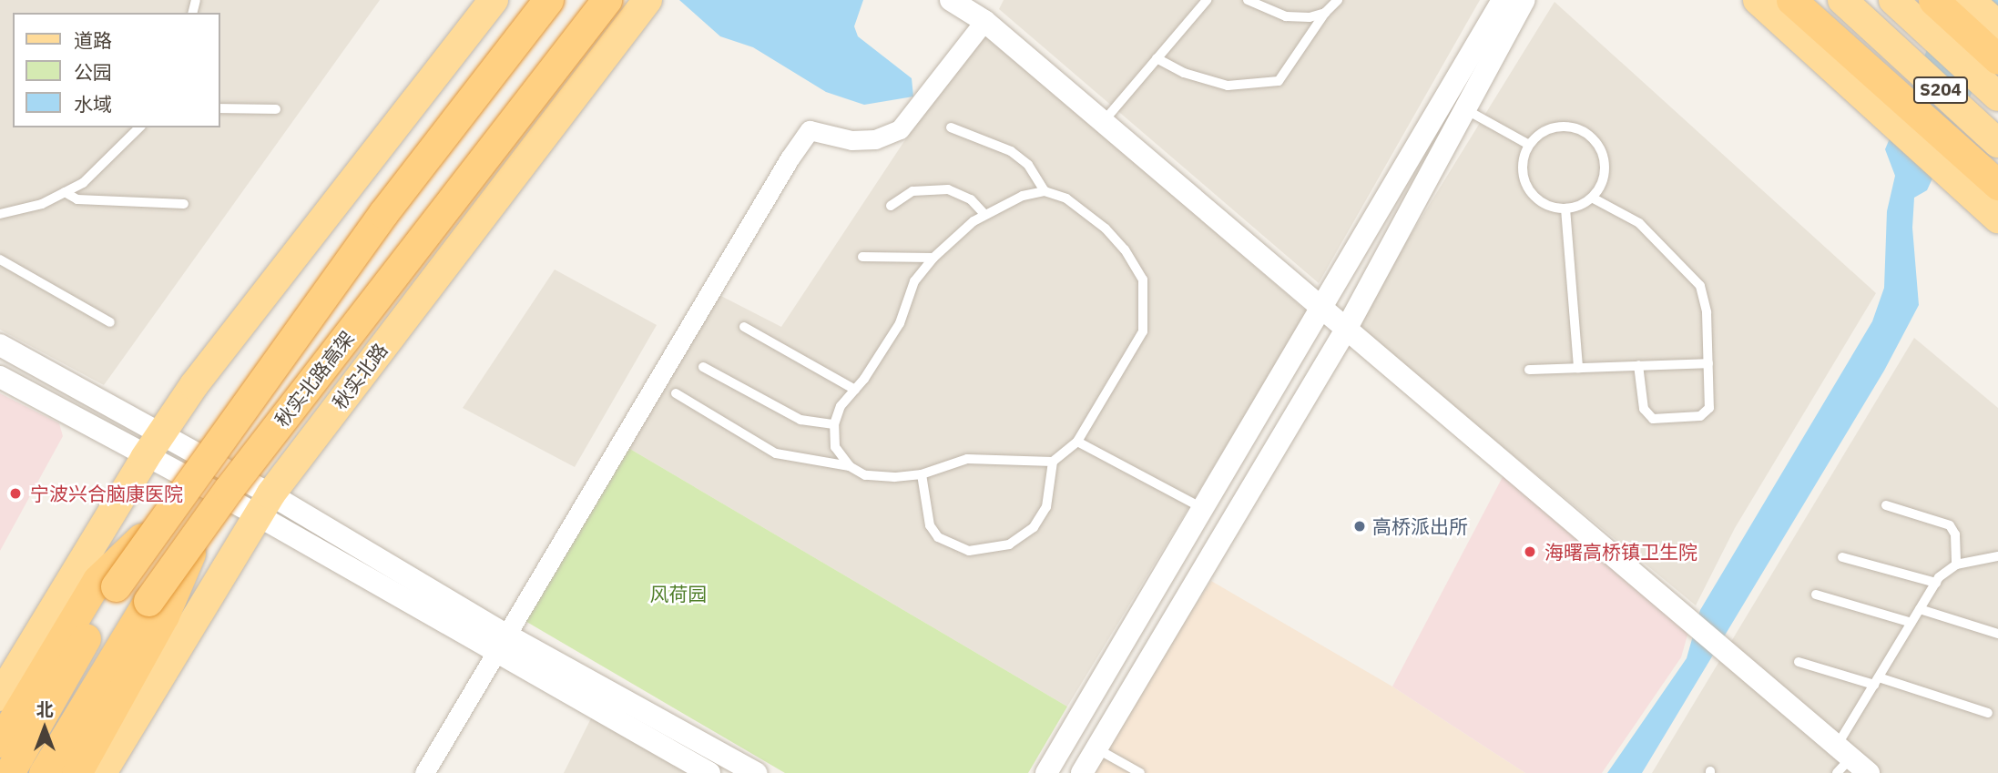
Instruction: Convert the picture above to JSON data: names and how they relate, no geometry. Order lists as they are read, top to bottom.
{
  "streets": {
    "highway": ["秋实北路高架"],
    "main road": ["S204", "秋实北路"]
  },
  "parks": ["风荷园"],
  "places": ["宁波兴合脑康医院", "高桥派出所", "海曙高桥镇卫生院"],
  "legend": ["道路", "公园", "水域"],
  "north": "top"
}
